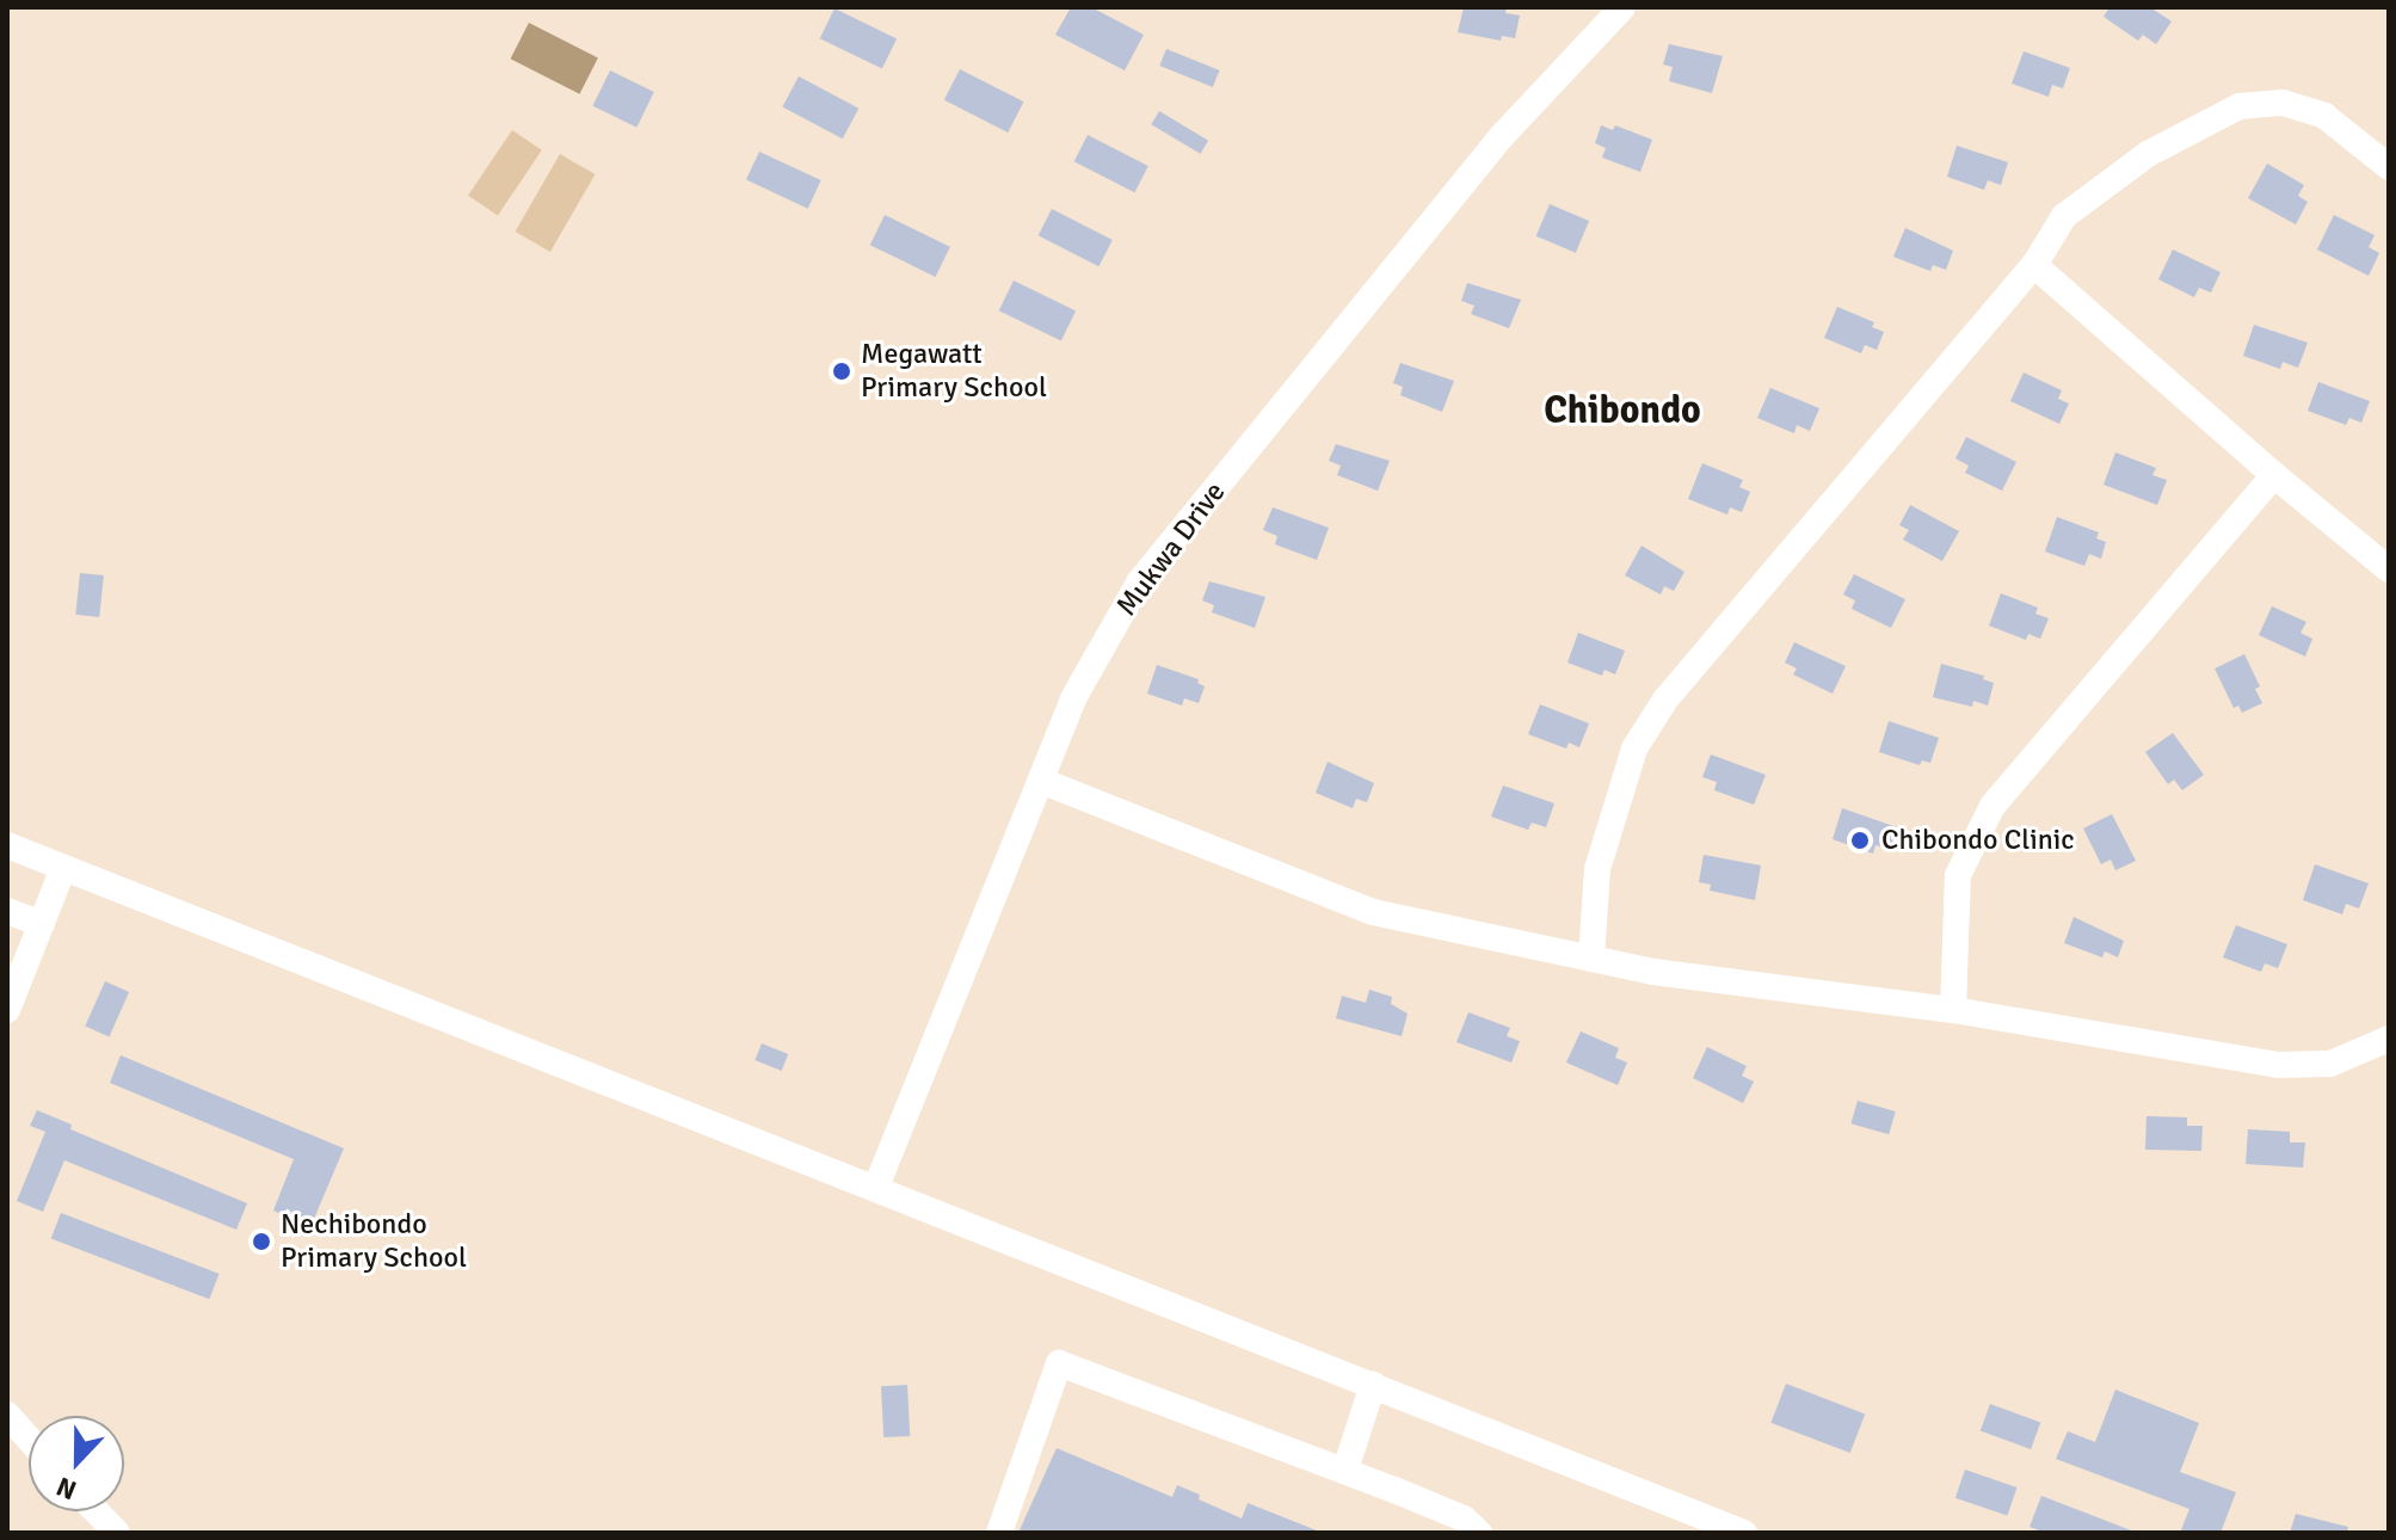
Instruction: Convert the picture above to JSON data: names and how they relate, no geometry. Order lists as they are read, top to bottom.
{
  "streets": {
    "street": ["Mukwa Drive"]
  },
  "districts": ["Chibondo"],
  "places": ["Megawatt Primary School", "Chibondo Clinic", "Nechibondo Primary School"],
  "north": "bottom"
}
